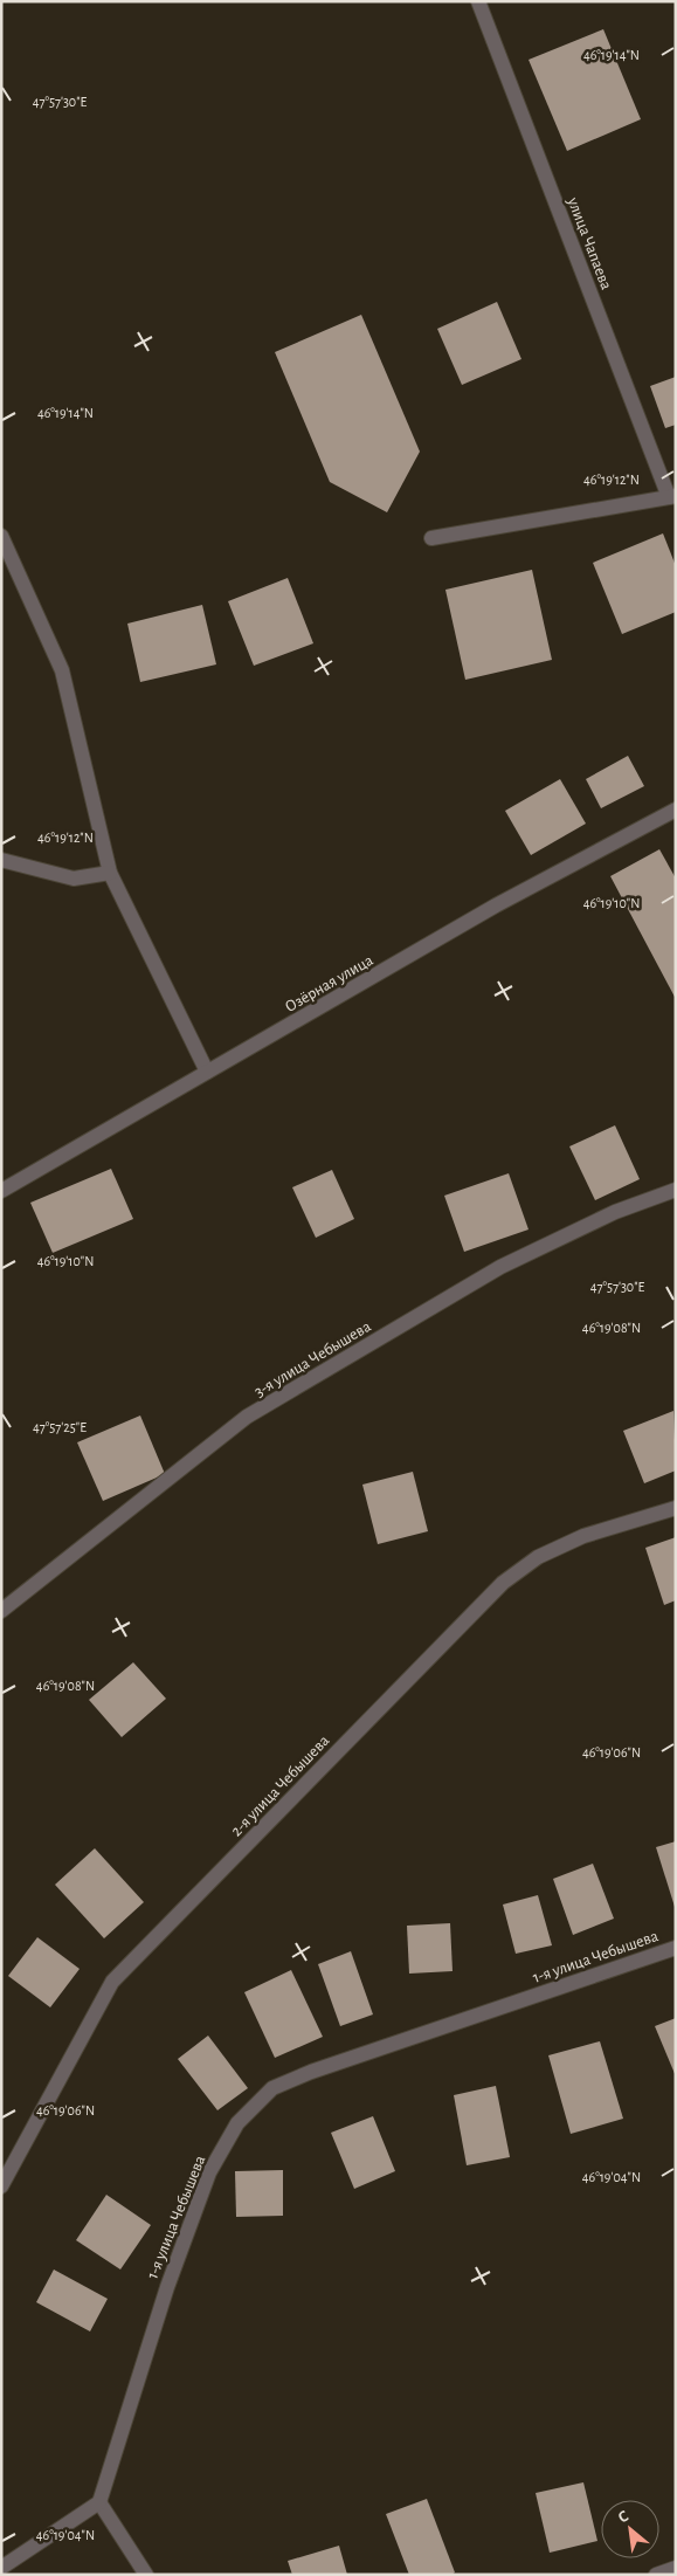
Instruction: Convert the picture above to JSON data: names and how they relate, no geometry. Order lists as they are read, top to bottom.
{
  "streets": {
    "street": [
      "улица Чапаева",
      "Озёрная улица",
      "3-я улица Чебышева",
      "2-я улица Чебышева",
      "1-я улица Чебышева"
    ]
  },
  "north": "top left",
  "coordinates": [
    "46°19'14\"N",
    "47°57'30\"E",
    "46°19'12\"N",
    "46°19'10\"N",
    "46°19'08\"N",
    "47°57'25\"E",
    "46°19'06\"N",
    "46°19'04\"N"
  ]
}
